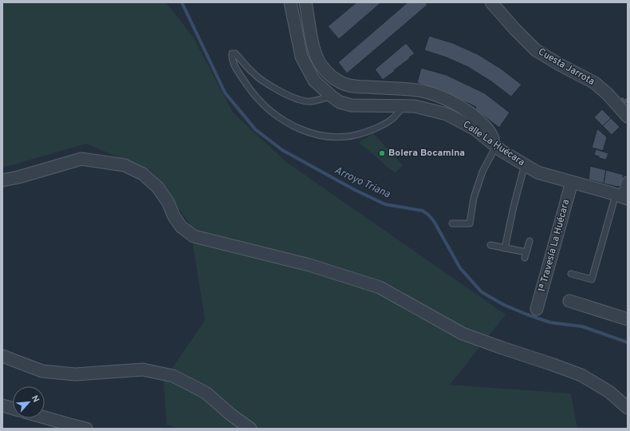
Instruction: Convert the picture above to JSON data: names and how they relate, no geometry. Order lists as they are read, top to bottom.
{
  "streets": {
    "street": ["Cuesta Jarrota", "Calle La Ḥuécara", "1ª Travesía La Ḥuécara"]
  },
  "crossings": [
    ["Calle La Ḥuécara", "1ª Travesía La Ḥuécara"]
  ],
  "water": ["Arroyo Triana"],
  "places": ["Bolera Bocamina"],
  "north": "top right"
}
